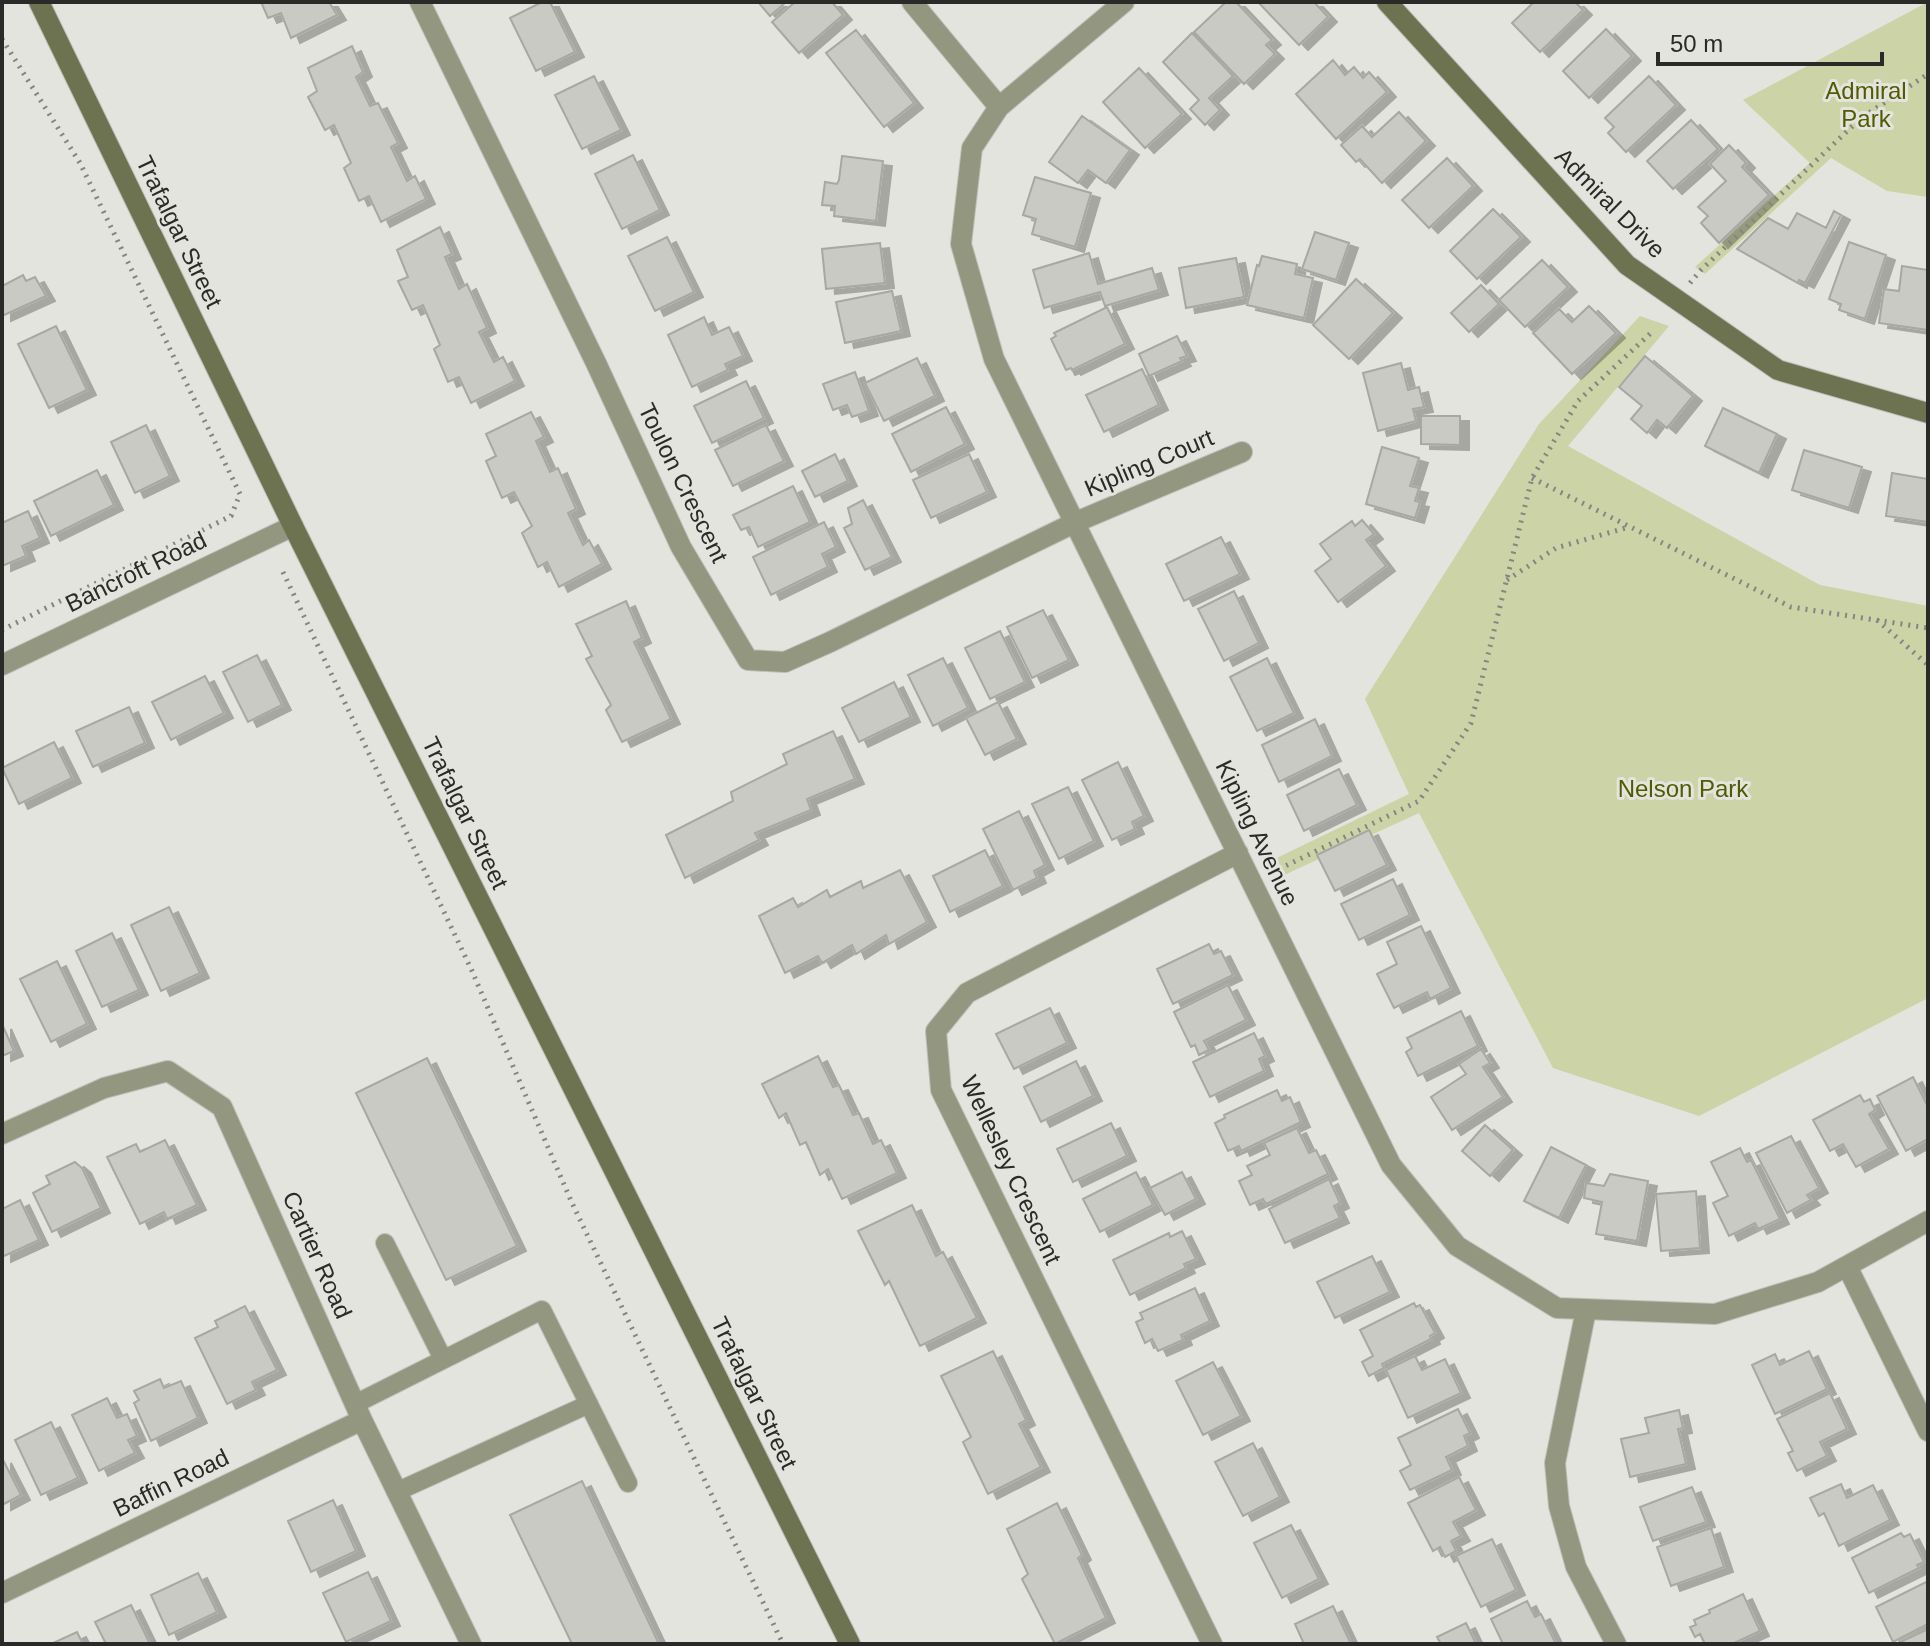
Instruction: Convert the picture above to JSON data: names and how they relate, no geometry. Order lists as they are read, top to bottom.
{
  "streets": {
    "main road": ["Admiral Drive", "Trafalgar Street"],
    "street": [
      "Kipling Court",
      "Toulon Crescent",
      "Bancroft Road",
      "Kipling Avenue",
      "Wellesley Crescent",
      "Cartier Road",
      "Baffin Road"
    ]
  },
  "crossings": [
    ["Trafalgar Street", "Bancroft Road"],
    ["Kipling Court", "Toulon Crescent"],
    ["Kipling Court", "Kipling Avenue"],
    ["Toulon Crescent", "Kipling Avenue"],
    ["Kipling Avenue", "Wellesley Crescent"],
    ["Cartier Road", "Baffin Road"]
  ],
  "parks": ["Admiral Park", "Nelson Park"],
  "scale_bar": "50 m"
}
